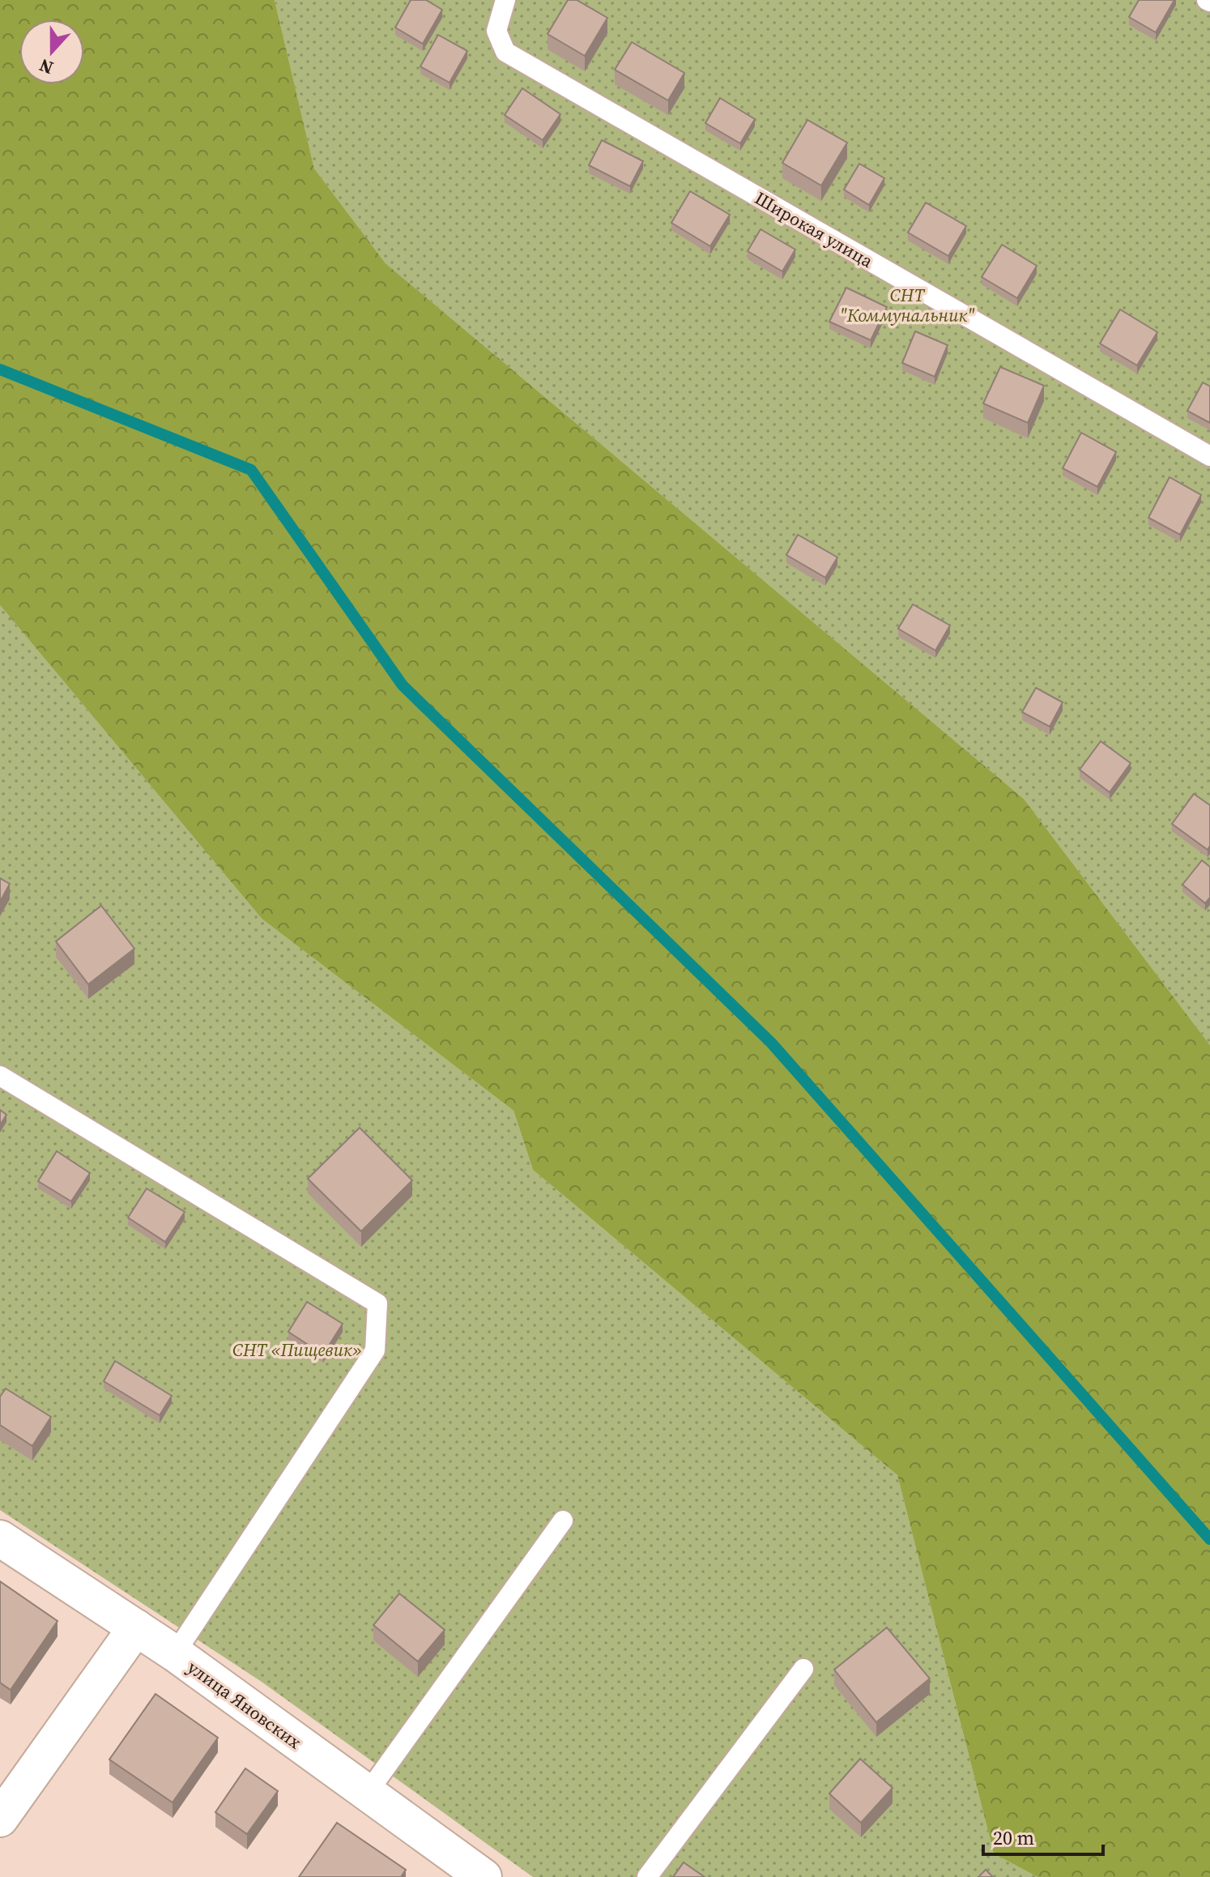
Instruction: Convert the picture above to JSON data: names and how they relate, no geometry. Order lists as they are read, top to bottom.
{
  "streets": {
    "street": ["улица Яновских"],
    "lane": ["Широкая улица"]
  },
  "parks": ["СНТ \"Коммунальник\"", "СНТ «Пищевик»"],
  "scale_bar": "20 m",
  "north": "bottom"
}
